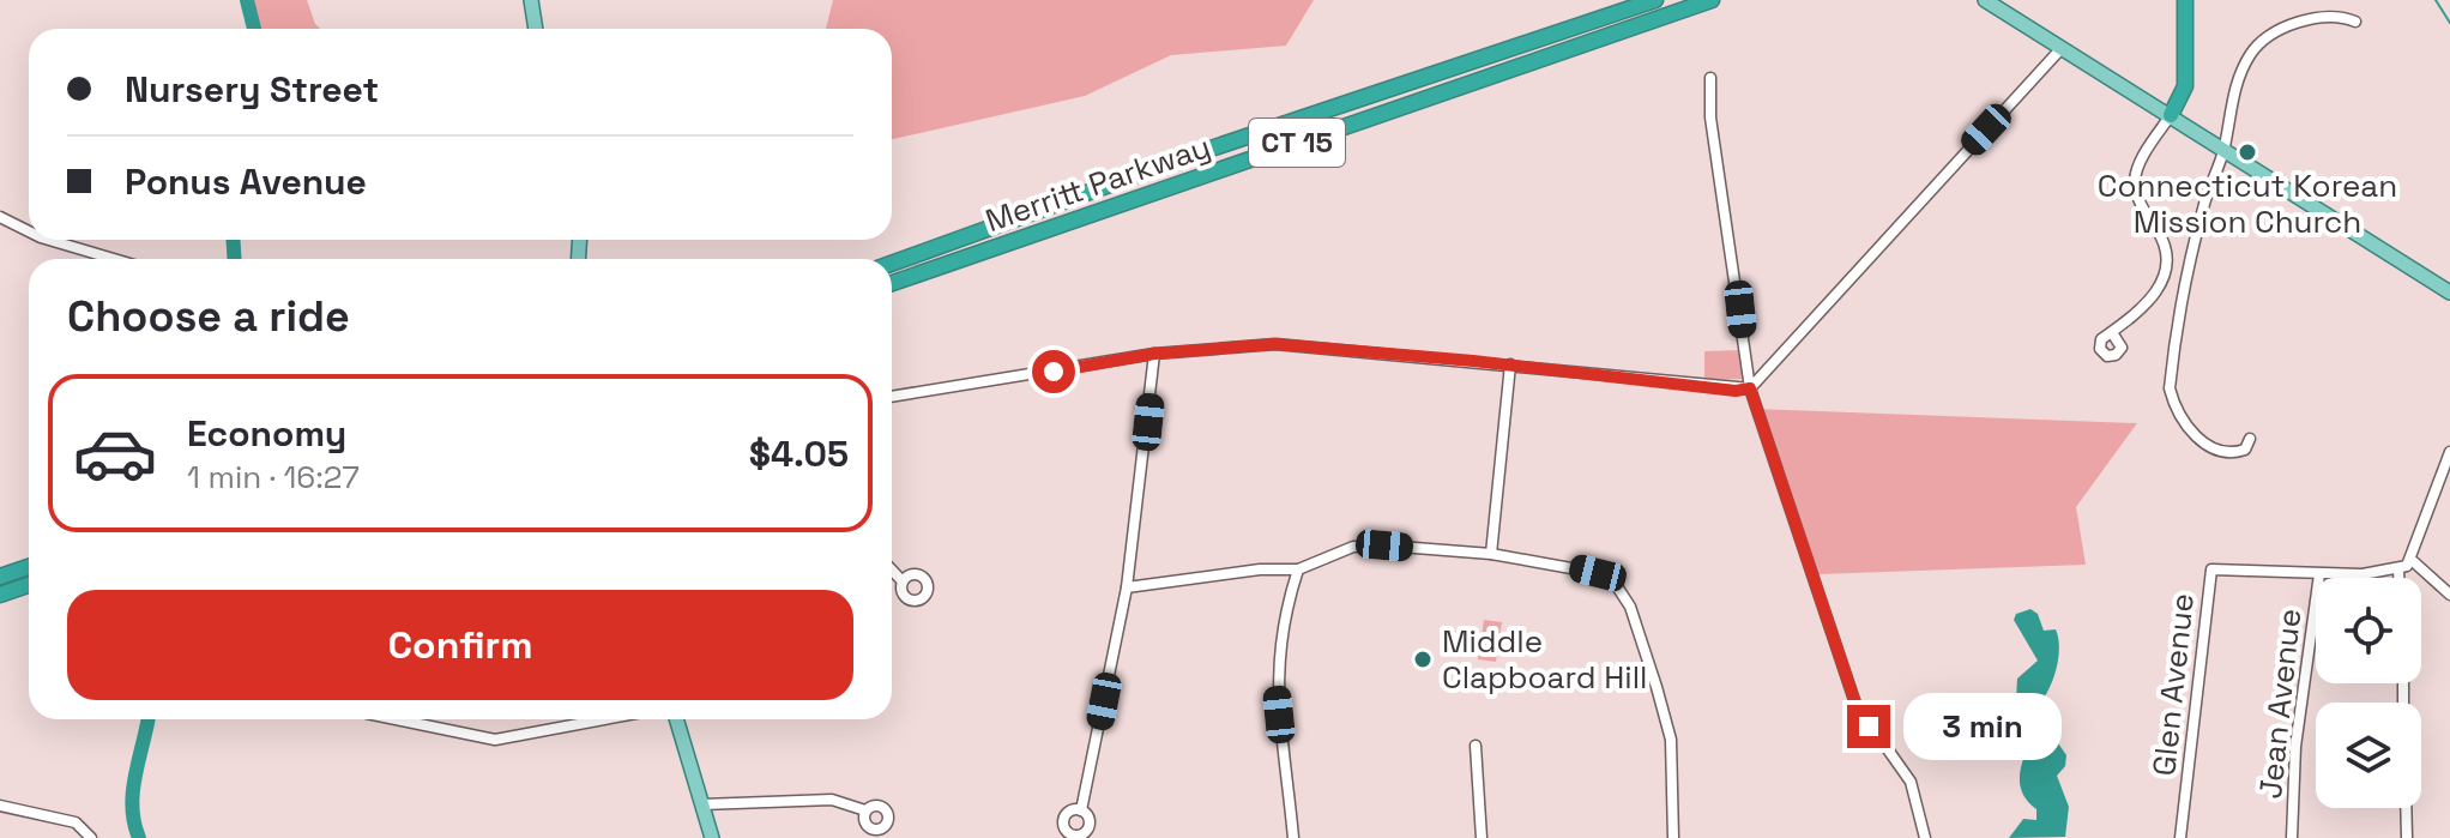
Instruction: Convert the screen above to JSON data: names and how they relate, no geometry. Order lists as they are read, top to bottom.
{
  "streets": {
    "highway": ["CT 15", "Merritt Parkway"],
    "street": ["Glen Avenue", "Jean Avenue"]
  },
  "crossings": [
    ["Glen Avenue", "Jean Avenue"]
  ],
  "places": ["Connecticut Korean Mission Church", "Middle Clapboard Hill"],
  "page": {
    "banner": ["Nursery Street", "Ponus Avenue"],
    "heading": "Choose a ride",
    "list": [
      {
        "name": "Economy",
        "note": "1 min · 16:27",
        "value": "$4.05"
      }
    ],
    "buttons": "Confirm",
    "bubble": "3 min"
  }
}
